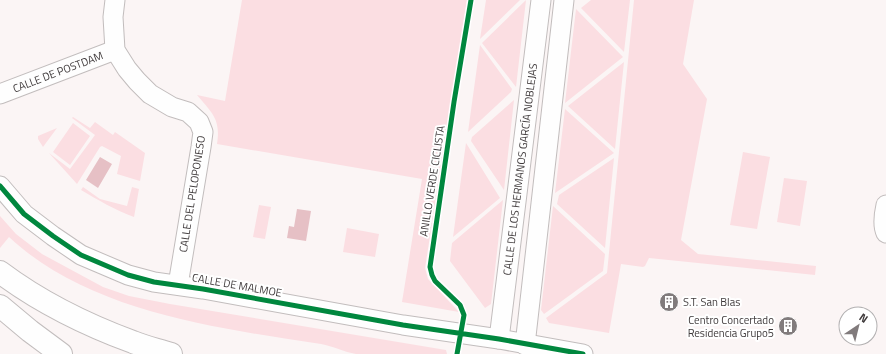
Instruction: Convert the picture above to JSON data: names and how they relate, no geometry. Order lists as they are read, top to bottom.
{
  "streets": {
    "street": [
      "CALLE DE POSTDAM",
      "CALLE DE LOS HERMANOS GARCÍA NOBLEJAS",
      "CALLE DEL PELOPONESO",
      "CALLE DE MALMOE"
    ],
    "cycle path": ["ANILLO VERDE CICLISTA"]
  },
  "crossings": [
    ["CALLE DE POSTDAM", "CALLE DEL PELOPONESO"],
    ["CALLE DE LOS HERMANOS GARCÍA NOBLEJAS", "CALLE DE MALMOE"],
    ["CALLE DEL PELOPONESO", "CALLE DE MALMOE"]
  ],
  "places": {
    "building": ["S.T. San Blas", "Centro Concertado Residencia Grupo5"]
  },
  "north": "top right"
}
